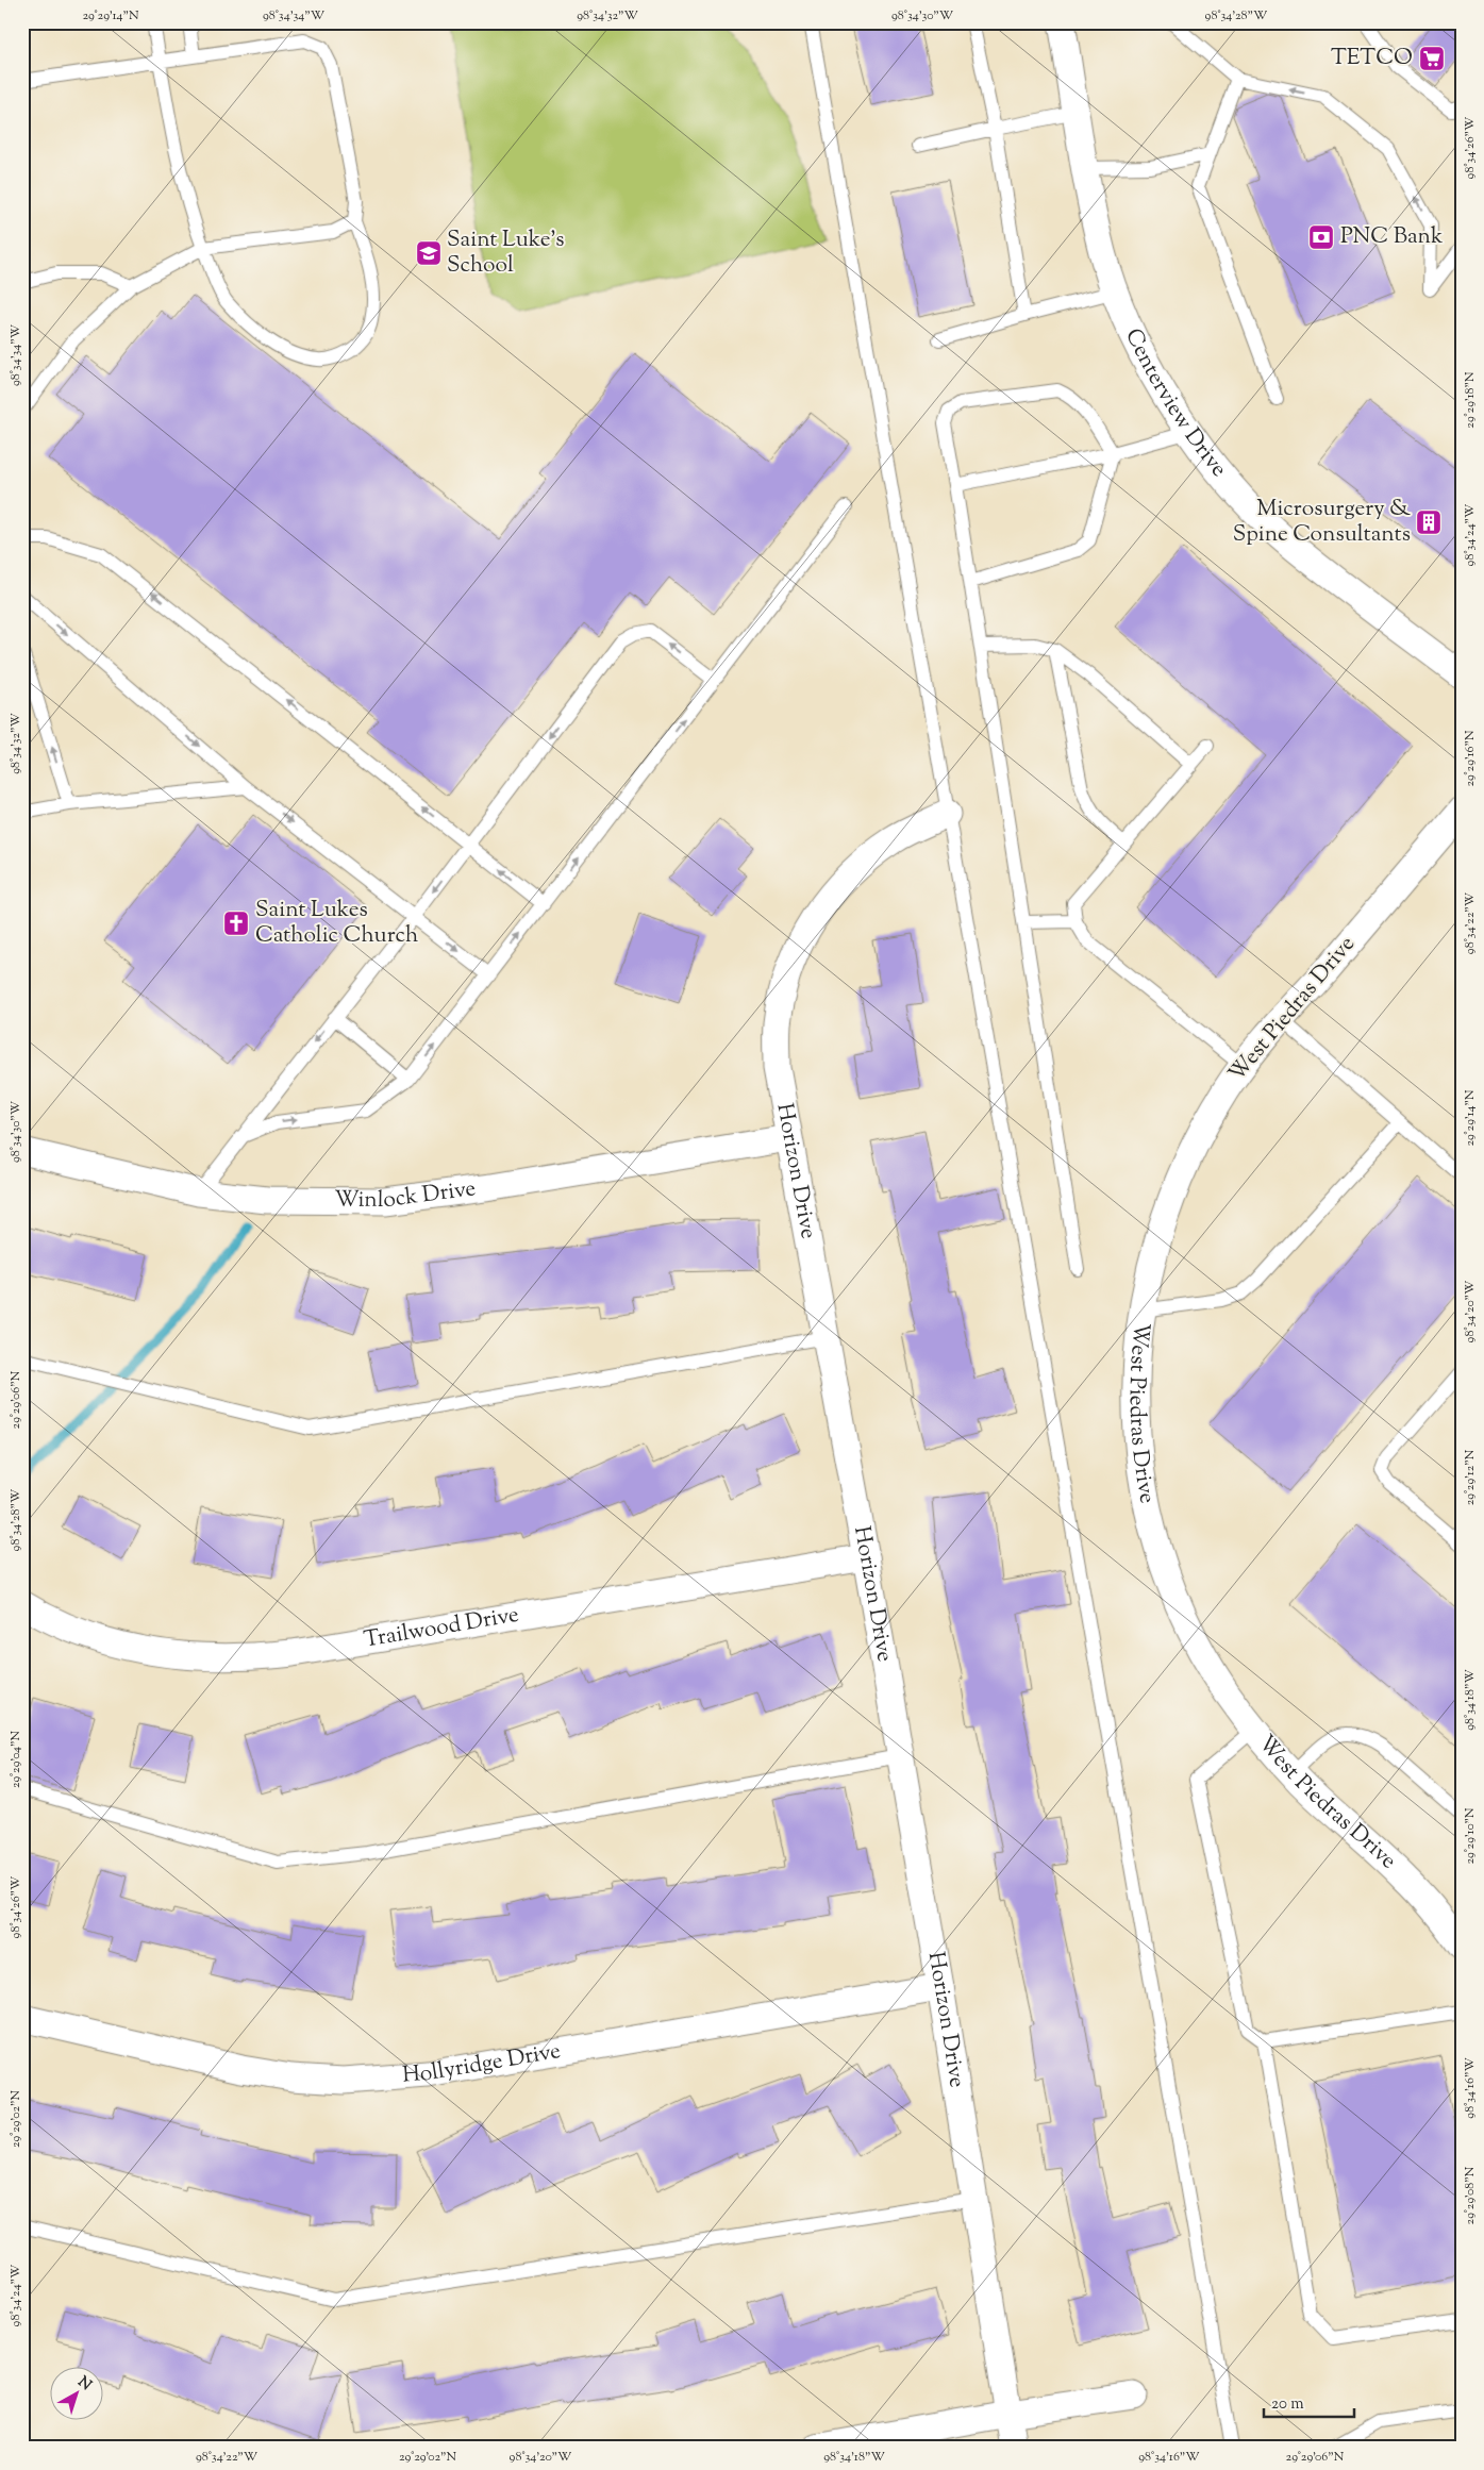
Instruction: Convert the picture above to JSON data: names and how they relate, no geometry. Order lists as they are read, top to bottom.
{
  "streets": {
    "street": [
      "Centerview Drive",
      "West Piedras Drive",
      "Horizon Drive",
      "Winlock Drive",
      "Trailwood Drive",
      "Hollyridge Drive"
    ]
  },
  "crossings": [
    ["Horizon Drive", "Winlock Drive"],
    ["Horizon Drive", "Trailwood Drive"],
    ["Horizon Drive", "Hollyridge Drive"]
  ],
  "places": {
    "supermarket": ["TETCO"],
    "bank": ["PNC Bank"],
    "school or university": ["Saint Luke's School"],
    "building": ["Microsurgery & Spine Consultants"],
    "church": ["Saint Lukes Catholic Church"]
  },
  "scale_bar": "20 m",
  "north": "top right",
  "coordinates": [
    "29°29'14\"N",
    "98°34'34\"W",
    "98°34'32\"W",
    "98°34'30\"W",
    "98°34'28\"W",
    "98°34'26\"W",
    "29°29'18\"N",
    "98°34'24\"W",
    "29°29'16\"N",
    "98°34'22\"W",
    "98°34'20\"W",
    "29°29'06\"N",
    "29°29'12\"N",
    "98°34'18\"W",
    "29°29'04\"N",
    "29°29'10\"N",
    "98°34'16\"W",
    "29°29'02\"N",
    "29°29'08\"N"
  ]
}
